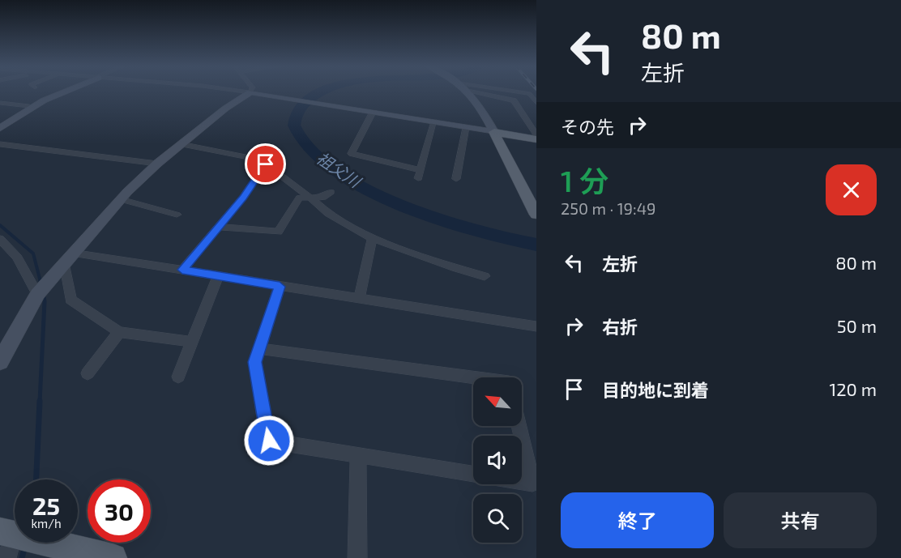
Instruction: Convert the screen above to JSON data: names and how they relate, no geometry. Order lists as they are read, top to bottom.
{
  "water": ["祖父川"],
  "north": "top left",
  "page": {
    "turn": ["80 m", "左折"],
    "then": "その先",
    "heading": ["1 分", "250 m · 19:49"],
    "list": [
      {
        "name": "左折",
        "value": "80 m"
      },
      {
        "name": "右折",
        "value": "50 m"
      },
      {
        "name": "目的地に到着",
        "value": "120 m"
      }
    ],
    "speed": "25 km/h",
    "limit": "30",
    "buttons": ["終了", "共有"]
  }
}
